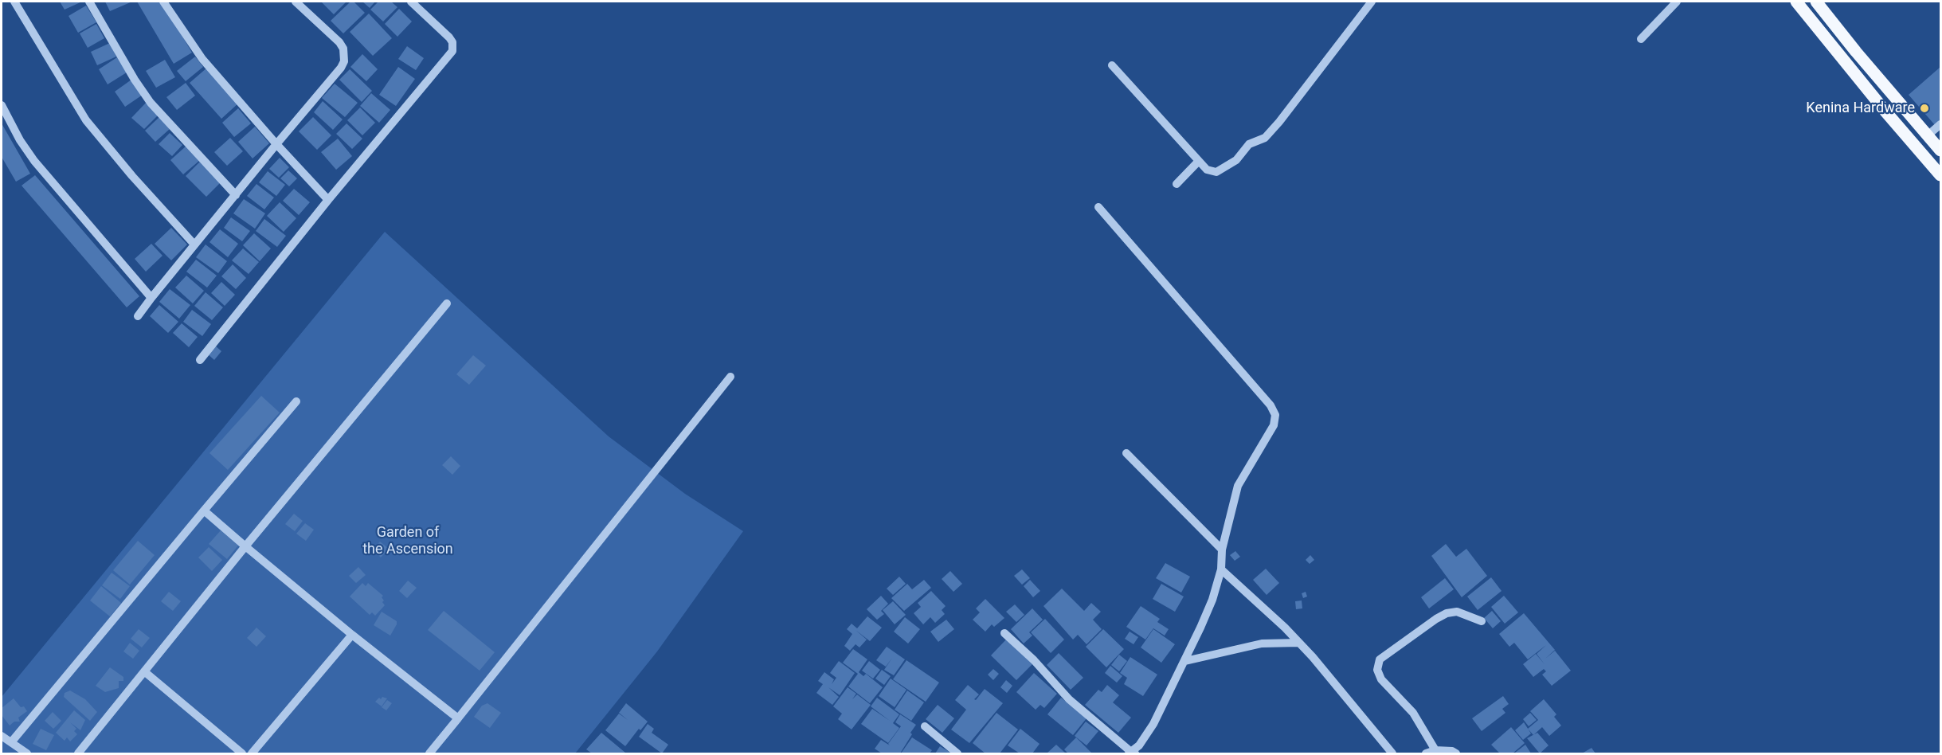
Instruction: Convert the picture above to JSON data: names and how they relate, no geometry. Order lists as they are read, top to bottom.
{
  "parks": ["Garden of the Ascension"],
  "places": ["Kenina Hardware"]
}
